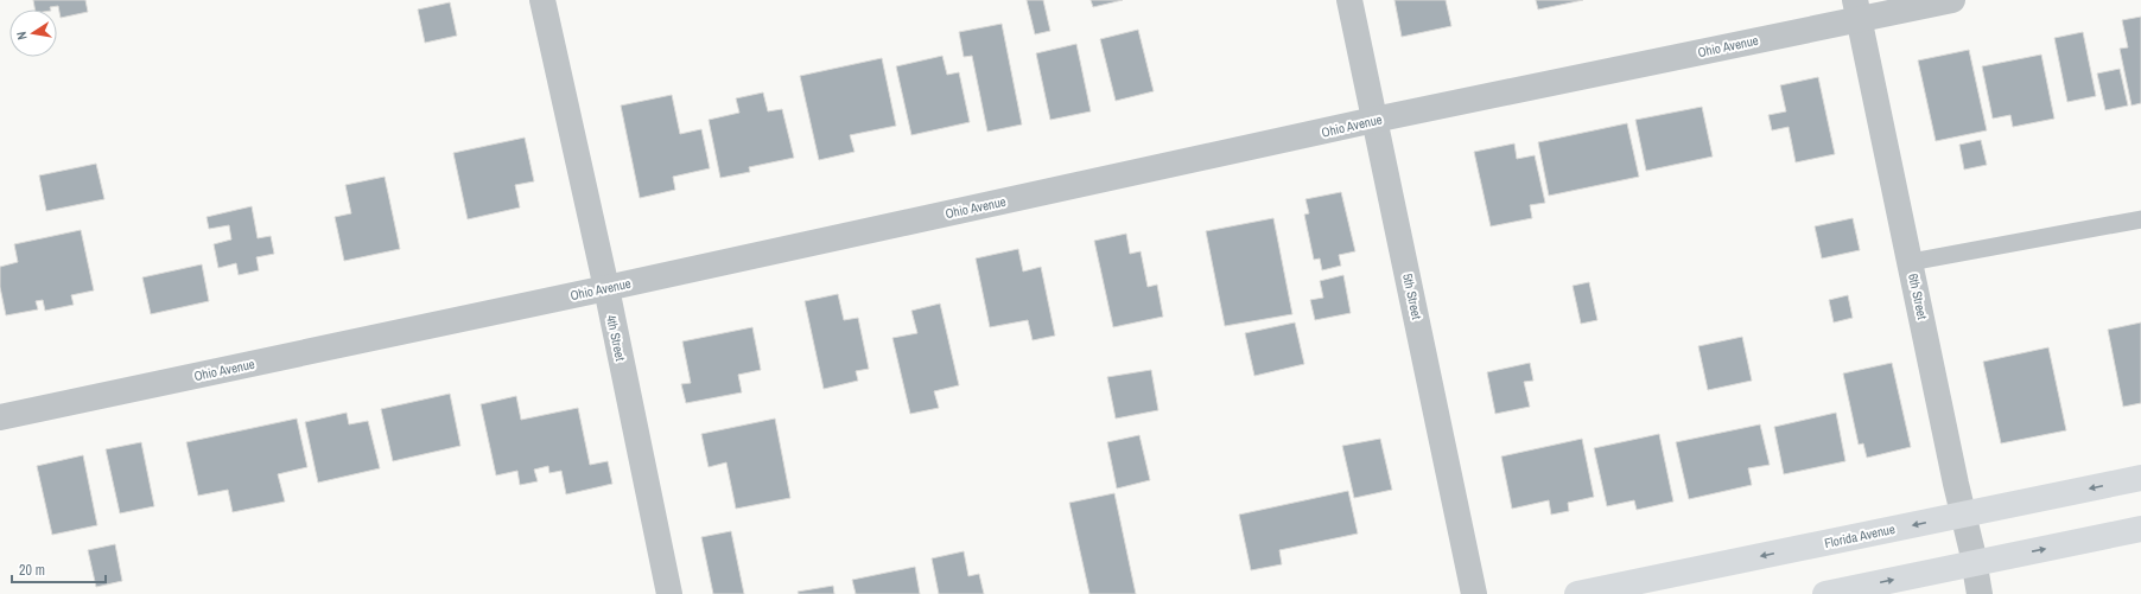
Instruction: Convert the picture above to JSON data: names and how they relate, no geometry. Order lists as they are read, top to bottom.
{
  "streets": {
    "main road": ["Florida Avenue"],
    "street": [
      "Ohio Avenue",
      "5th Street",
      "6th Street",
      "4th Street"
    ]
  },
  "crossings": [
    ["Ohio Avenue", "5th Street"],
    ["Ohio Avenue", "6th Street"],
    ["Ohio Avenue", "4th Street"],
    ["6th Street", "Florida Avenue"]
  ],
  "scale_bar": "20 m",
  "north": "left"
}
